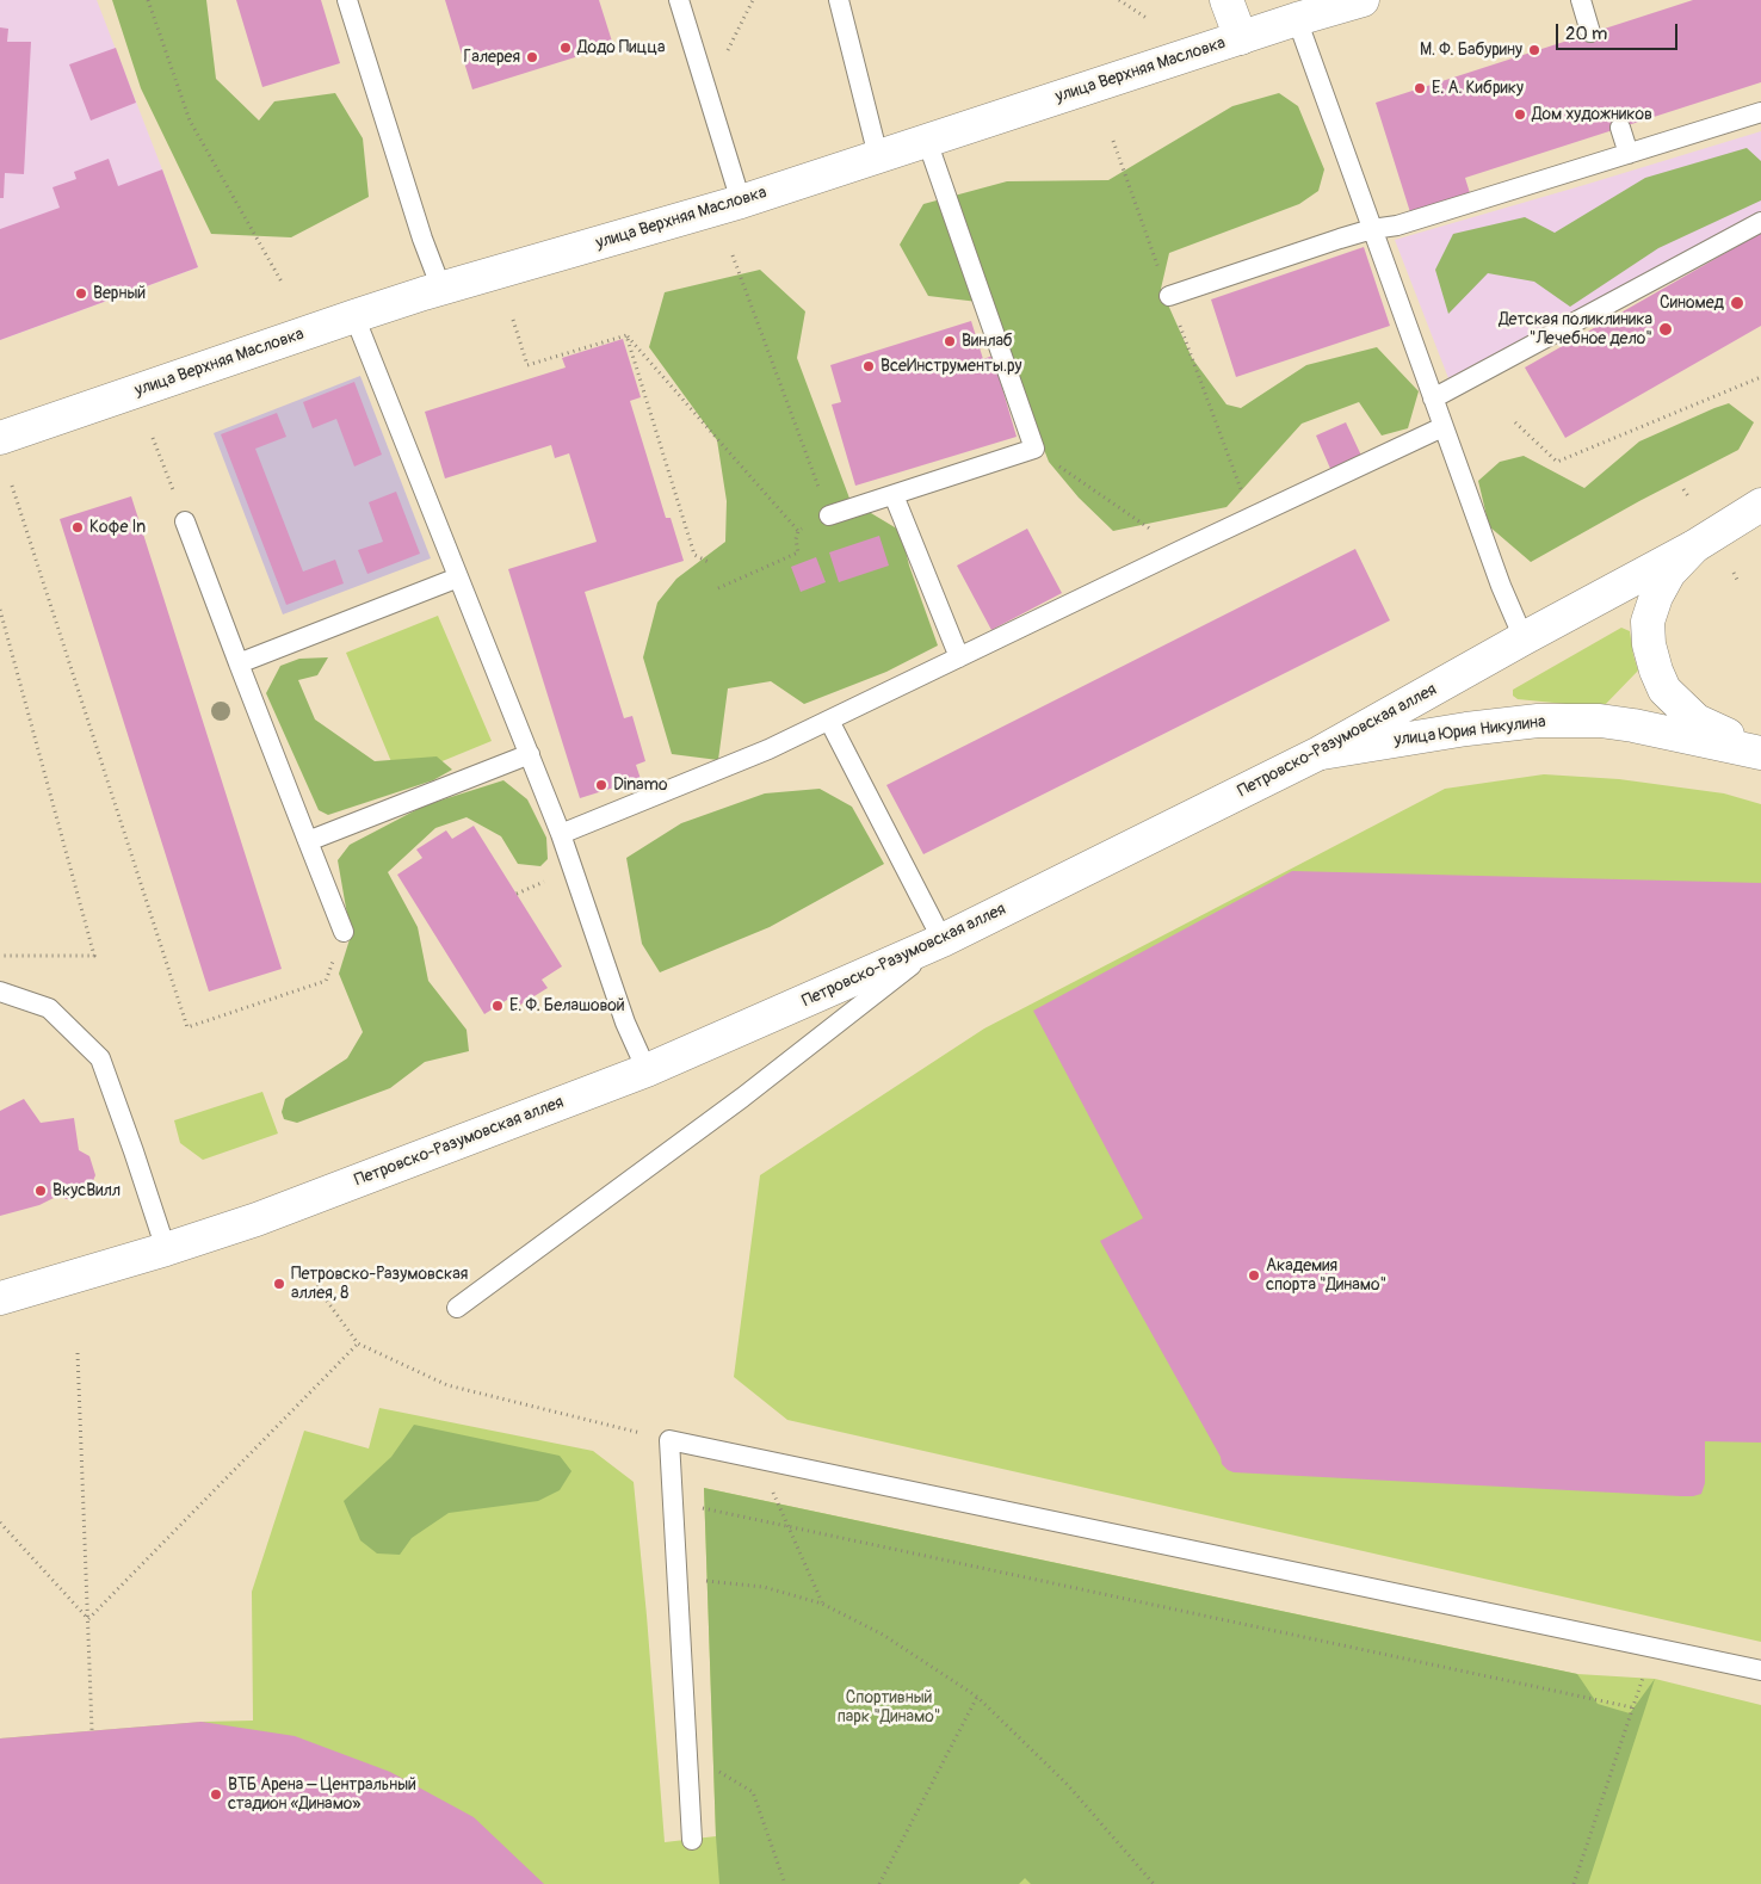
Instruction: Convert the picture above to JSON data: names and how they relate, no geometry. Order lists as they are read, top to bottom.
{
  "streets": {
    "street": ["улица Верхняя Масловка", "улица Юрия Никулина", "Петровско-Разумовская аллея"]
  },
  "crossings": [
    ["улица Юрия Никулина", "Петровско-Разумовская аллея"]
  ],
  "parks": ["Спортивный парк \"Динамо\""],
  "places": [
    "Додо Пицца",
    "М. Ф. Бабурину",
    "Галерея",
    "Е. А. Кибрику",
    "Дом художников",
    "Верный",
    "Синомед",
    "Детская поликлиника \"Лечебное дело\"",
    "Винлаб",
    "ВсеИнструменты.ру",
    "Кофе In",
    "Dinamo",
    "Е. Ф. Белашовой",
    "ВкусВилл",
    "Академия спорта \"Динамо\"",
    "Петровско-Разумовская аллея, 8",
    "ВТБ Арена – Центральный стадион «Динамо»"
  ],
  "scale_bar": "20 m"
}
